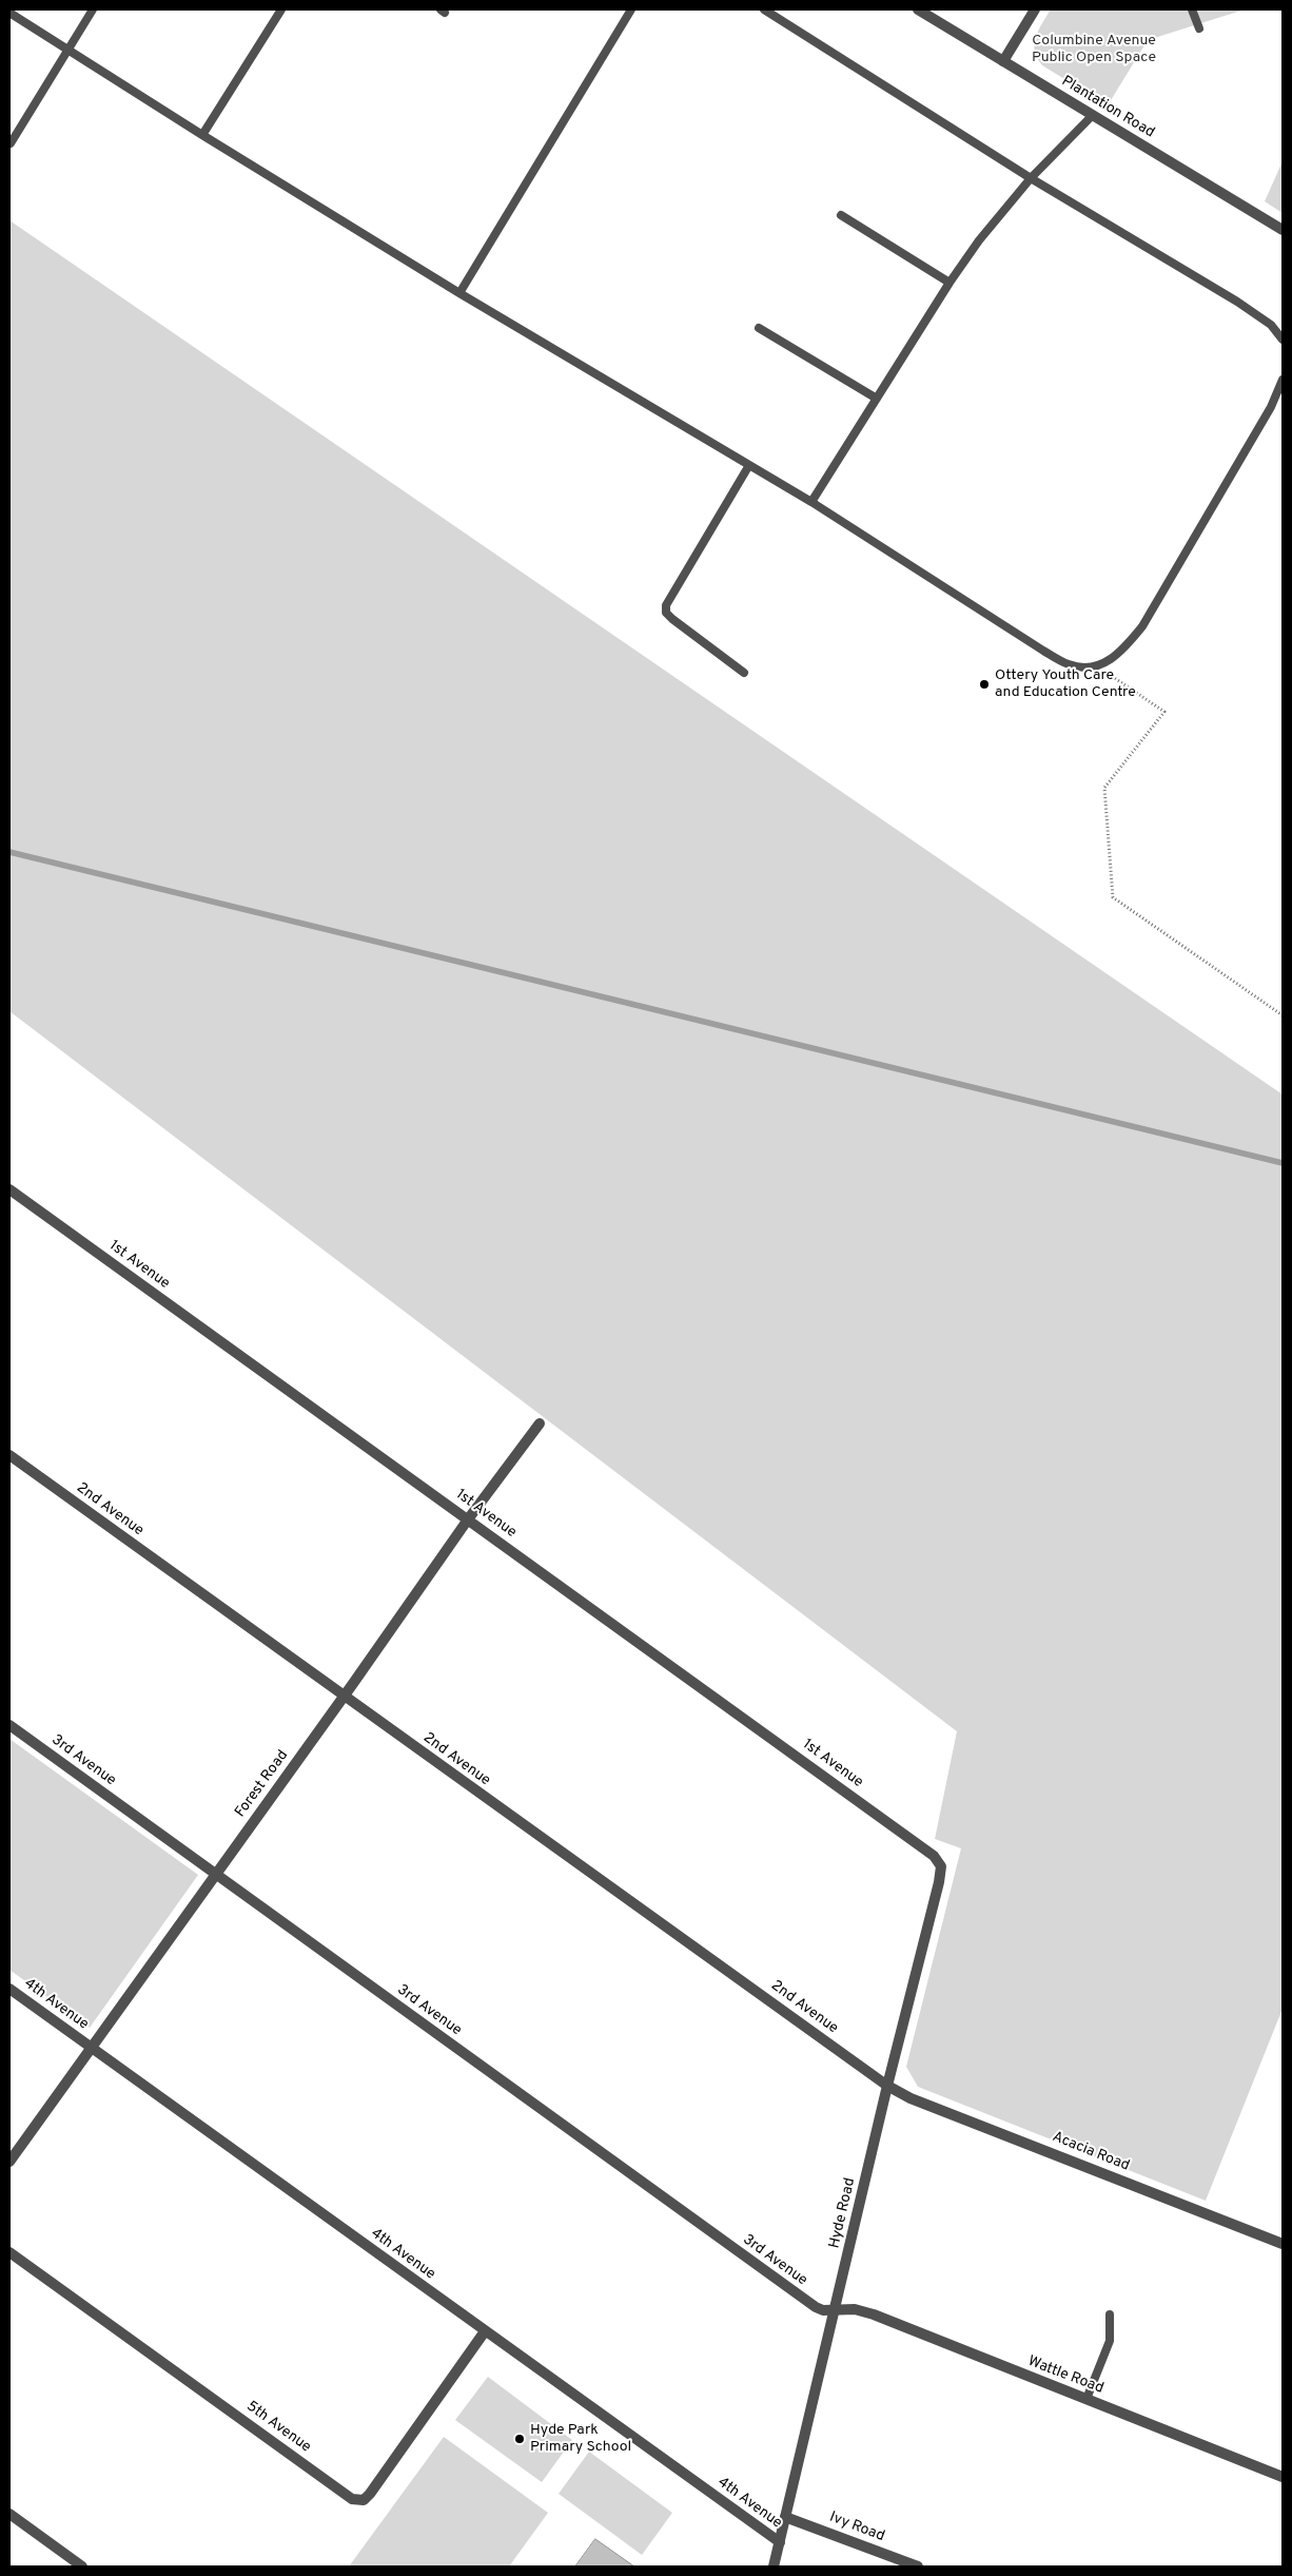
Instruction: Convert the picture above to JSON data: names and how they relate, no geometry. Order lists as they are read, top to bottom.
{
  "streets": {
    "street": [
      "Plantation Road",
      "1st Avenue",
      "2nd Avenue",
      "3rd Avenue",
      "Forest Road",
      "4th Avenue",
      "Acacia Road",
      "Hyde Road",
      "Wattle Road",
      "5th Avenue",
      "Ivy Road"
    ]
  },
  "crossings": [
    ["1st Avenue", "Forest Road"],
    ["1st Avenue", "Hyde Road"],
    ["2nd Avenue", "Forest Road"],
    ["2nd Avenue", "Acacia Road"],
    ["2nd Avenue", "Hyde Road"],
    ["3rd Avenue", "Forest Road"],
    ["3rd Avenue", "Hyde Road"],
    ["3rd Avenue", "Wattle Road"],
    ["Forest Road", "4th Avenue"],
    ["4th Avenue", "Hyde Road"],
    ["4th Avenue", "5th Avenue"],
    ["Acacia Road", "Hyde Road"],
    ["Hyde Road", "Wattle Road"],
    ["Hyde Road", "Ivy Road"]
  ],
  "parks": ["Columbine Avenue Public Open Space"],
  "places": ["Ottery Youth Care and Education Centre", "Hyde Park Primary School"]
}
